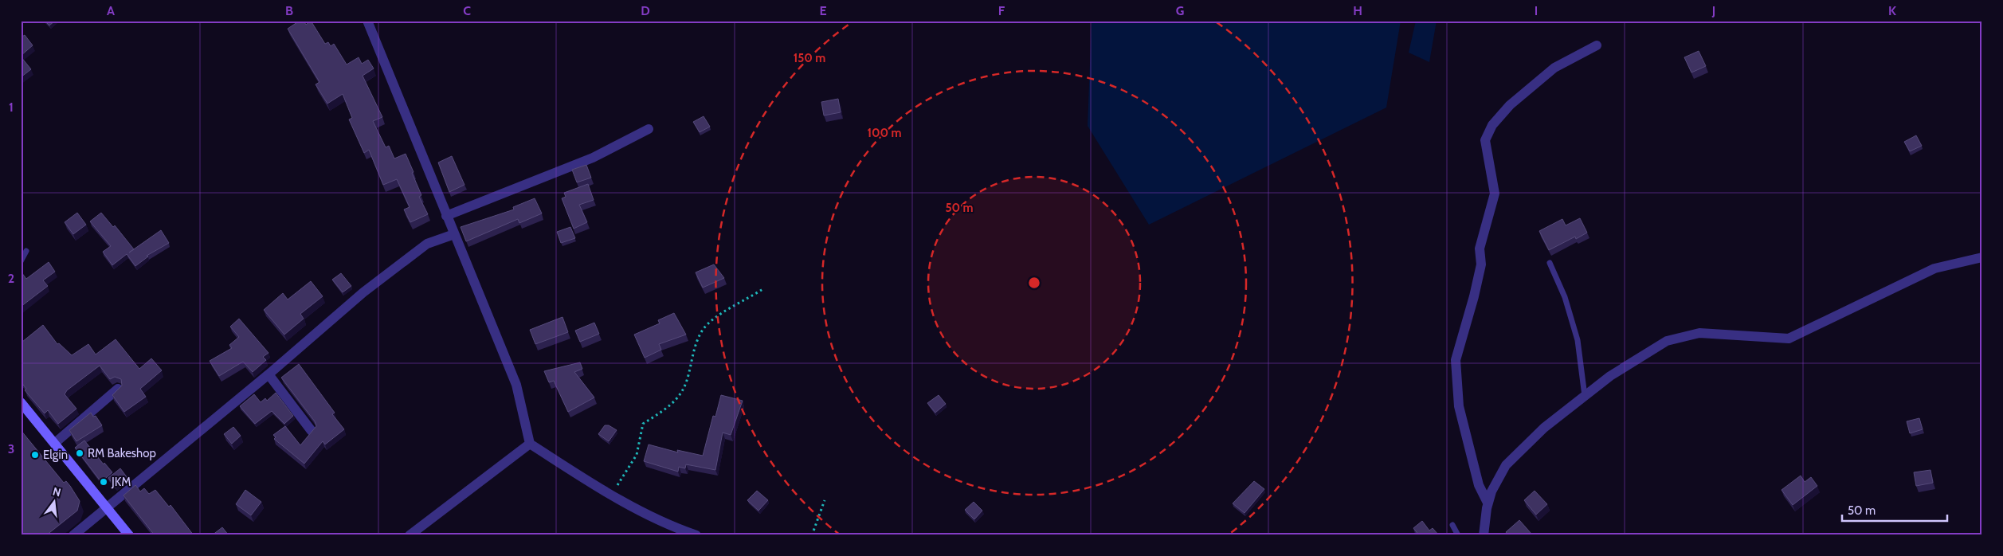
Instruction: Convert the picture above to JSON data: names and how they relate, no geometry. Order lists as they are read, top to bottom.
{
  "places": ["RM Bakeshop", "Elgin", "JKM"],
  "scale_bar": "50 m",
  "north": "top",
  "grid": {
    "columns": [
      "A",
      "B",
      "C",
      "D",
      "E",
      "F",
      "G",
      "H",
      "I",
      "J",
      "K"
    ],
    "rows": ["1", "2", "3"]
  },
  "rings": ["150 m", "100 m", "50 m"]
}
